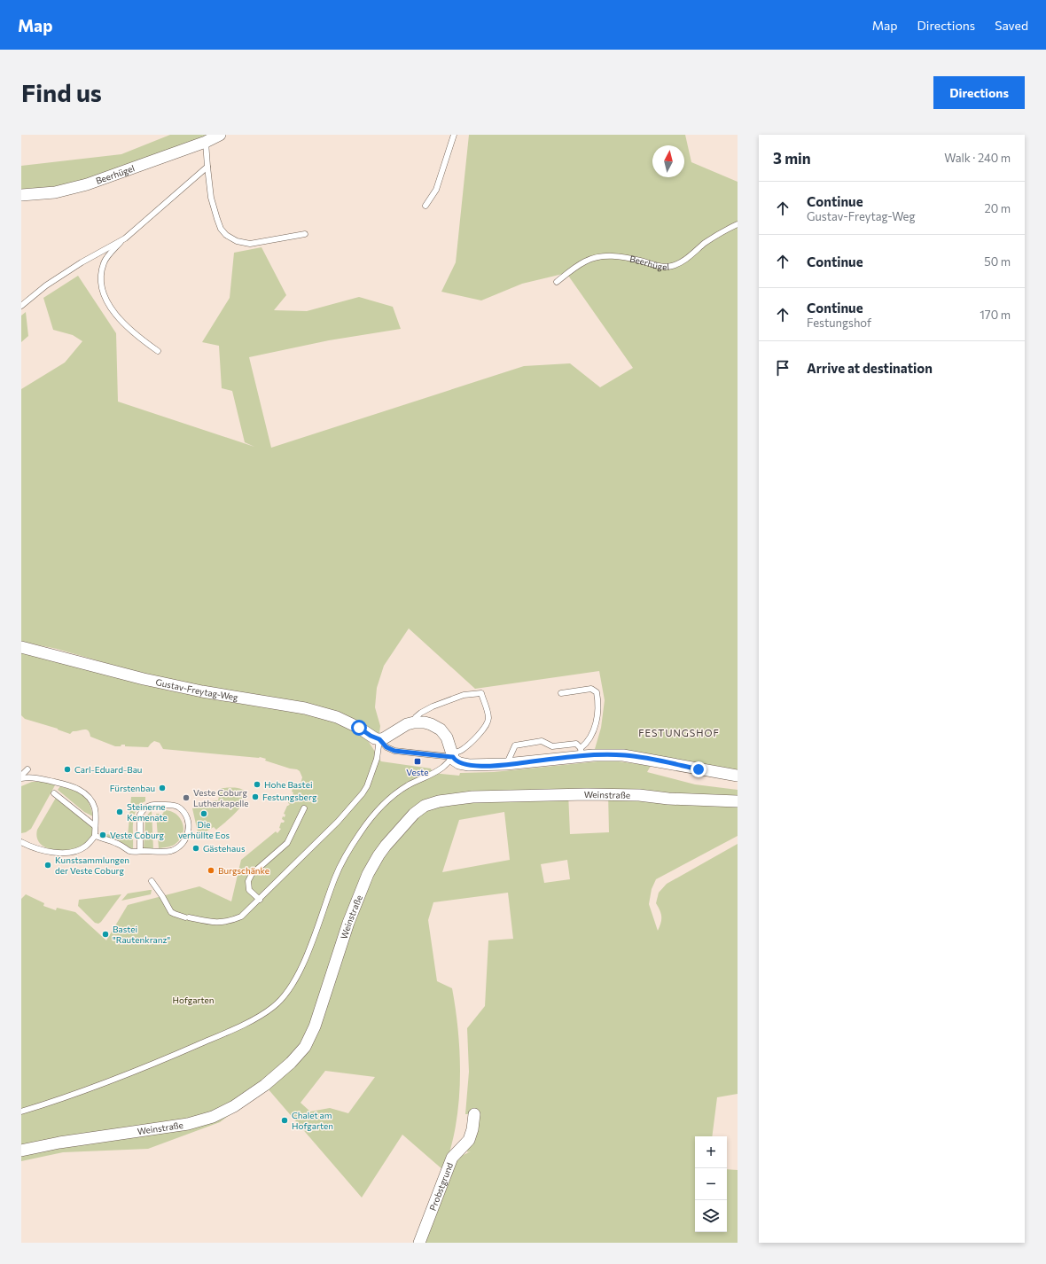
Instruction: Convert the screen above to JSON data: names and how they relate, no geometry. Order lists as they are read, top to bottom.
{
  "streets": {
    "street": [
      "Beerhügel",
      "Gustav-Freytag-Weg",
      "Weinstraße",
      "Probstgrund"
    ]
  },
  "districts": ["FESTUNGSHOF"],
  "parks": ["Hofgarten"],
  "places": {
    "transit": ["Veste"],
    "other": [
      "Carl-Eduard-Bau",
      "Hohe Bastei",
      "Fürstenbau",
      "Festungsberg",
      "Veste Coburg Lutherkapelle",
      "Steinerne Kemenate",
      "Die verhüllte Eos",
      "Veste Coburg",
      "Gästehaus",
      "Kunstsammlungen der Veste Coburg",
      "Burgschänke",
      "Bastei \"Rautenkranz\"",
      "Chalet am Hofgarten"
    ]
  },
  "north": "top",
  "page": {
    "header": "Map",
    "nav": ["Map", "Directions", "Saved"],
    "buttons": "Directions",
    "title": "Find us",
    "heading": ["3 min", "Walk · 240 m"],
    "list": [
      ["Continue", "Gustav-Freytag-Weg", "20 m"],
      ["Continue", "50 m"],
      ["Continue", "Festungshof", "170 m"],
      "Arrive at destination"
    ],
    "map_buttons": ["+", "−"]
  }
}
